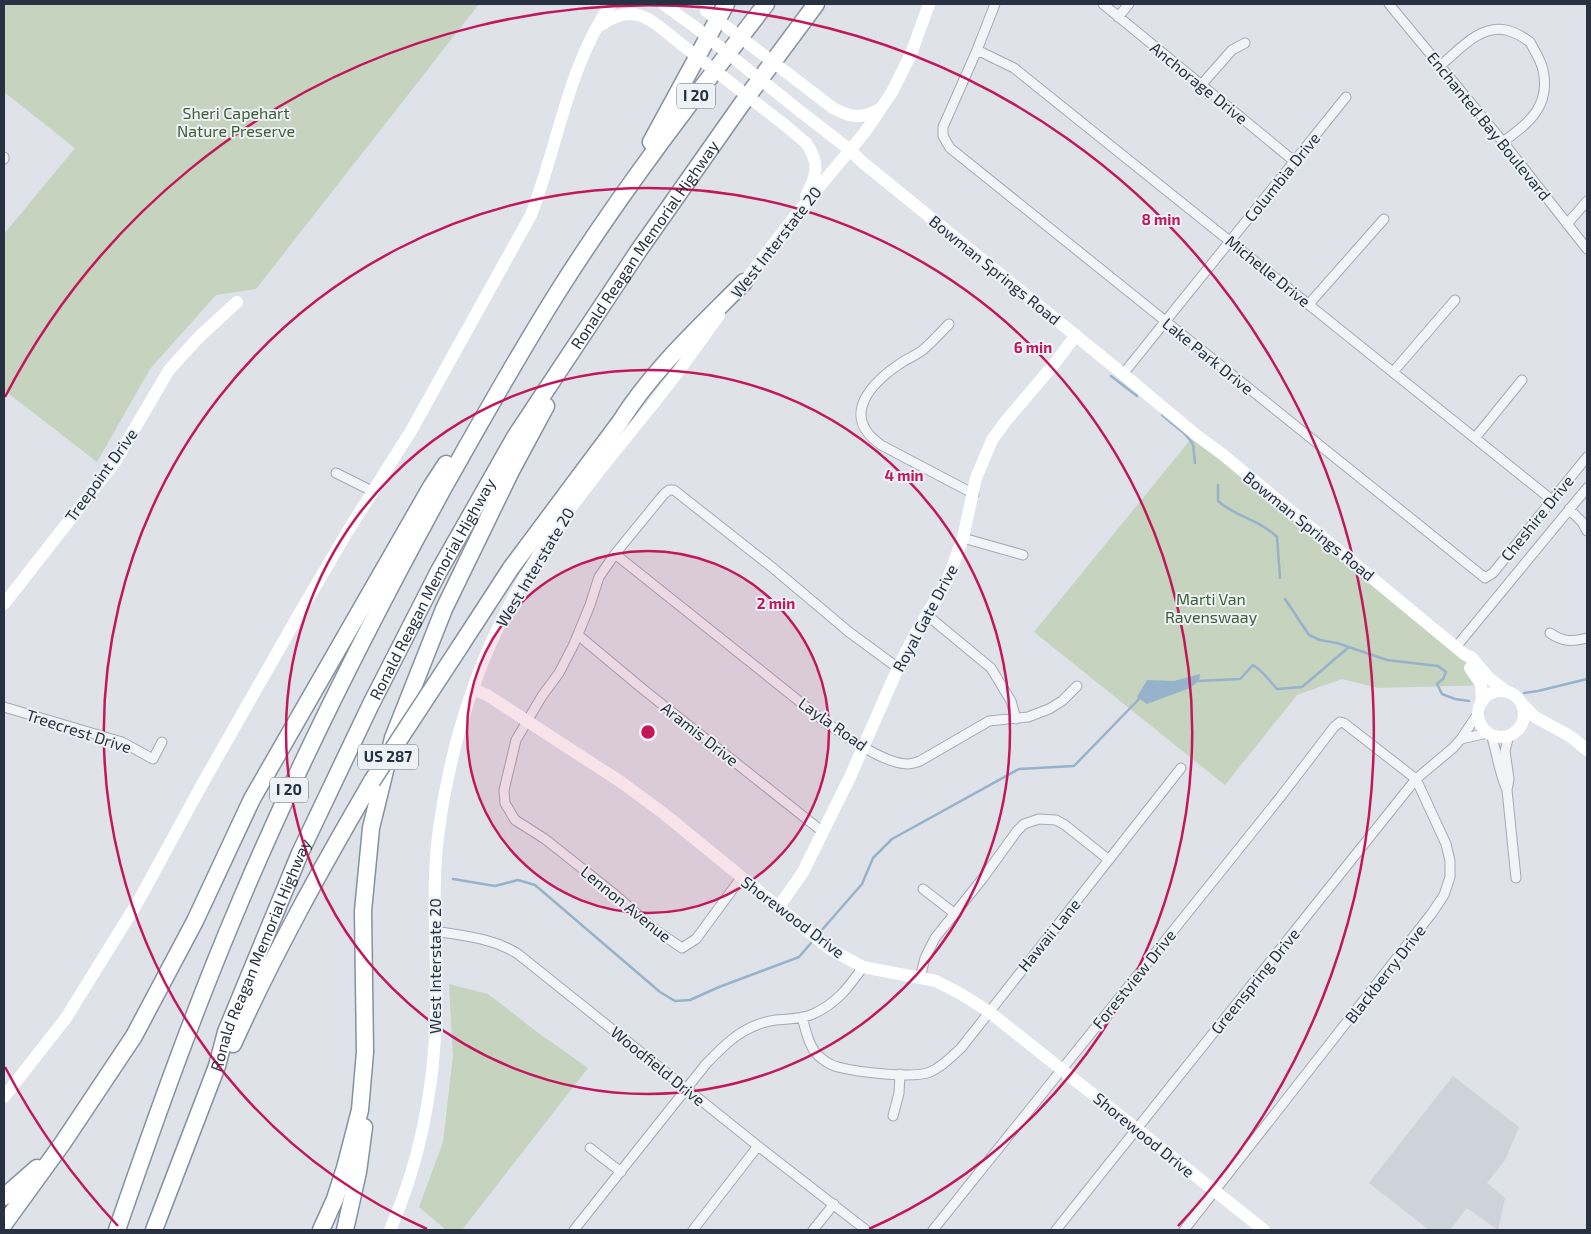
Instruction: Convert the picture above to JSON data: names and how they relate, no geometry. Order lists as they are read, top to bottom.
{
  "streets": {
    "highway": ["I 20", "Ronald Reagan Memorial Highway", "US 287"],
    "street": [
      "Anchorage Drive",
      "Enchanted Bay Boulevard",
      "Columbia Drive",
      "West Interstate 20",
      "Bowman Springs Road",
      "Michelle Drive",
      "Lake Park Drive",
      "Treepoint Drive",
      "Cheshire Drive",
      "Royal Gate Drive",
      "Layla Road",
      "Treecrest Drive",
      "Aramis Drive",
      "Lennon Avenue",
      "Shorewood Drive",
      "Hawaii Lane",
      "Blackberry Drive",
      "Forestview Drive",
      "Greenspring Drive",
      "Woodfield Drive"
    ]
  },
  "crossings": [
    ["Anchorage Drive", "Columbia Drive"],
    ["Columbia Drive", "Bowman Springs Road"],
    ["Columbia Drive", "Michelle Drive"],
    ["Columbia Drive", "Lake Park Drive"],
    ["West Interstate 20", "Bowman Springs Road"],
    ["West Interstate 20", "Shorewood Drive"],
    ["West Interstate 20", "Woodfield Drive"],
    ["Ronald Reagan Memorial Highway", "US 287"],
    ["Bowman Springs Road", "Royal Gate Drive"],
    ["Bowman Springs Road", "Greenspring Drive"],
    ["Michelle Drive", "Lake Park Drive"],
    ["Michelle Drive", "Cheshire Drive"],
    ["Lake Park Drive", "Cheshire Drive"],
    ["Royal Gate Drive", "Layla Road"],
    ["Royal Gate Drive", "Aramis Drive"],
    ["Royal Gate Drive", "Shorewood Drive"],
    ["Lennon Avenue", "Shorewood Drive"],
    ["Shorewood Drive", "Hawaii Lane"],
    ["Shorewood Drive", "Blackberry Drive"],
    ["Shorewood Drive", "Forestview Drive"],
    ["Shorewood Drive", "Greenspring Drive"],
    ["Blackberry Drive", "Forestview Drive"],
    ["Blackberry Drive", "Greenspring Drive"]
  ],
  "parks": ["Sheri Capehart Nature Preserve", "Marti Van Ravenswaay"],
  "rings": [
    "8 min",
    "6 min",
    "4 min",
    "2 min"
  ]
}
